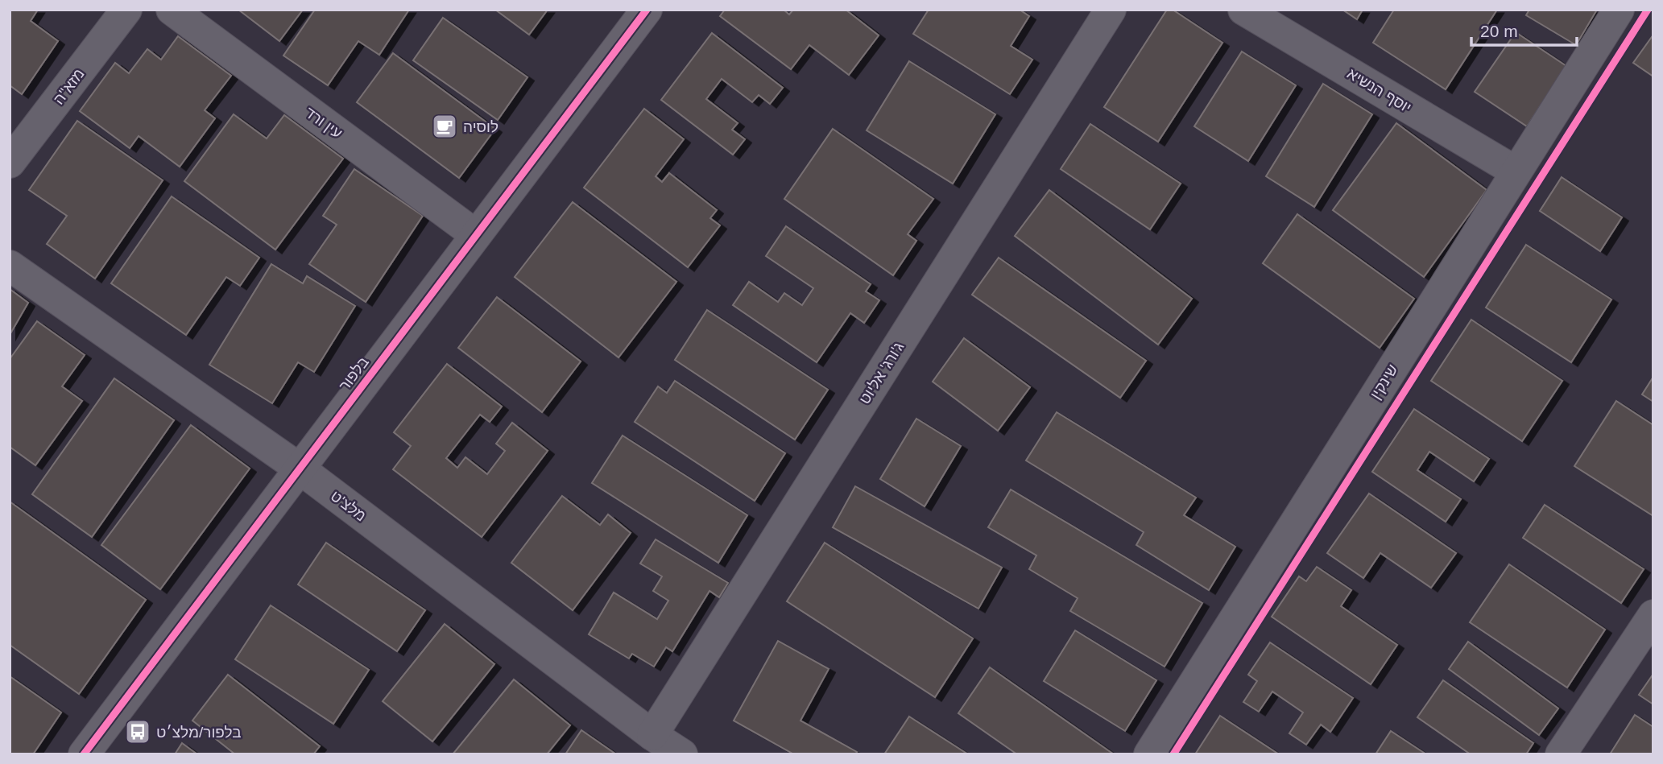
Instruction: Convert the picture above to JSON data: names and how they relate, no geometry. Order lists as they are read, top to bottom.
{
  "streets": {
    "street": [
      "מזא\"ה",
      "יוסף הנשיא",
      "עין ורד",
      "ג'ורג' אליוט",
      "בלפור",
      "שינקין",
      "מלצ'ט"
    ]
  },
  "crossings": [
    ["יוסף הנשיא", "שינקין"],
    ["עין ורד", "בלפור"],
    ["ג'ורג' אליוט", "מלצ'ט"],
    ["בלפור", "מלצ'ט"]
  ],
  "places": {
    "cafe": ["לוסיה"],
    "bus stop": ["בלפור/מלצ׳ט"]
  },
  "scale_bar": "20 m"
}
